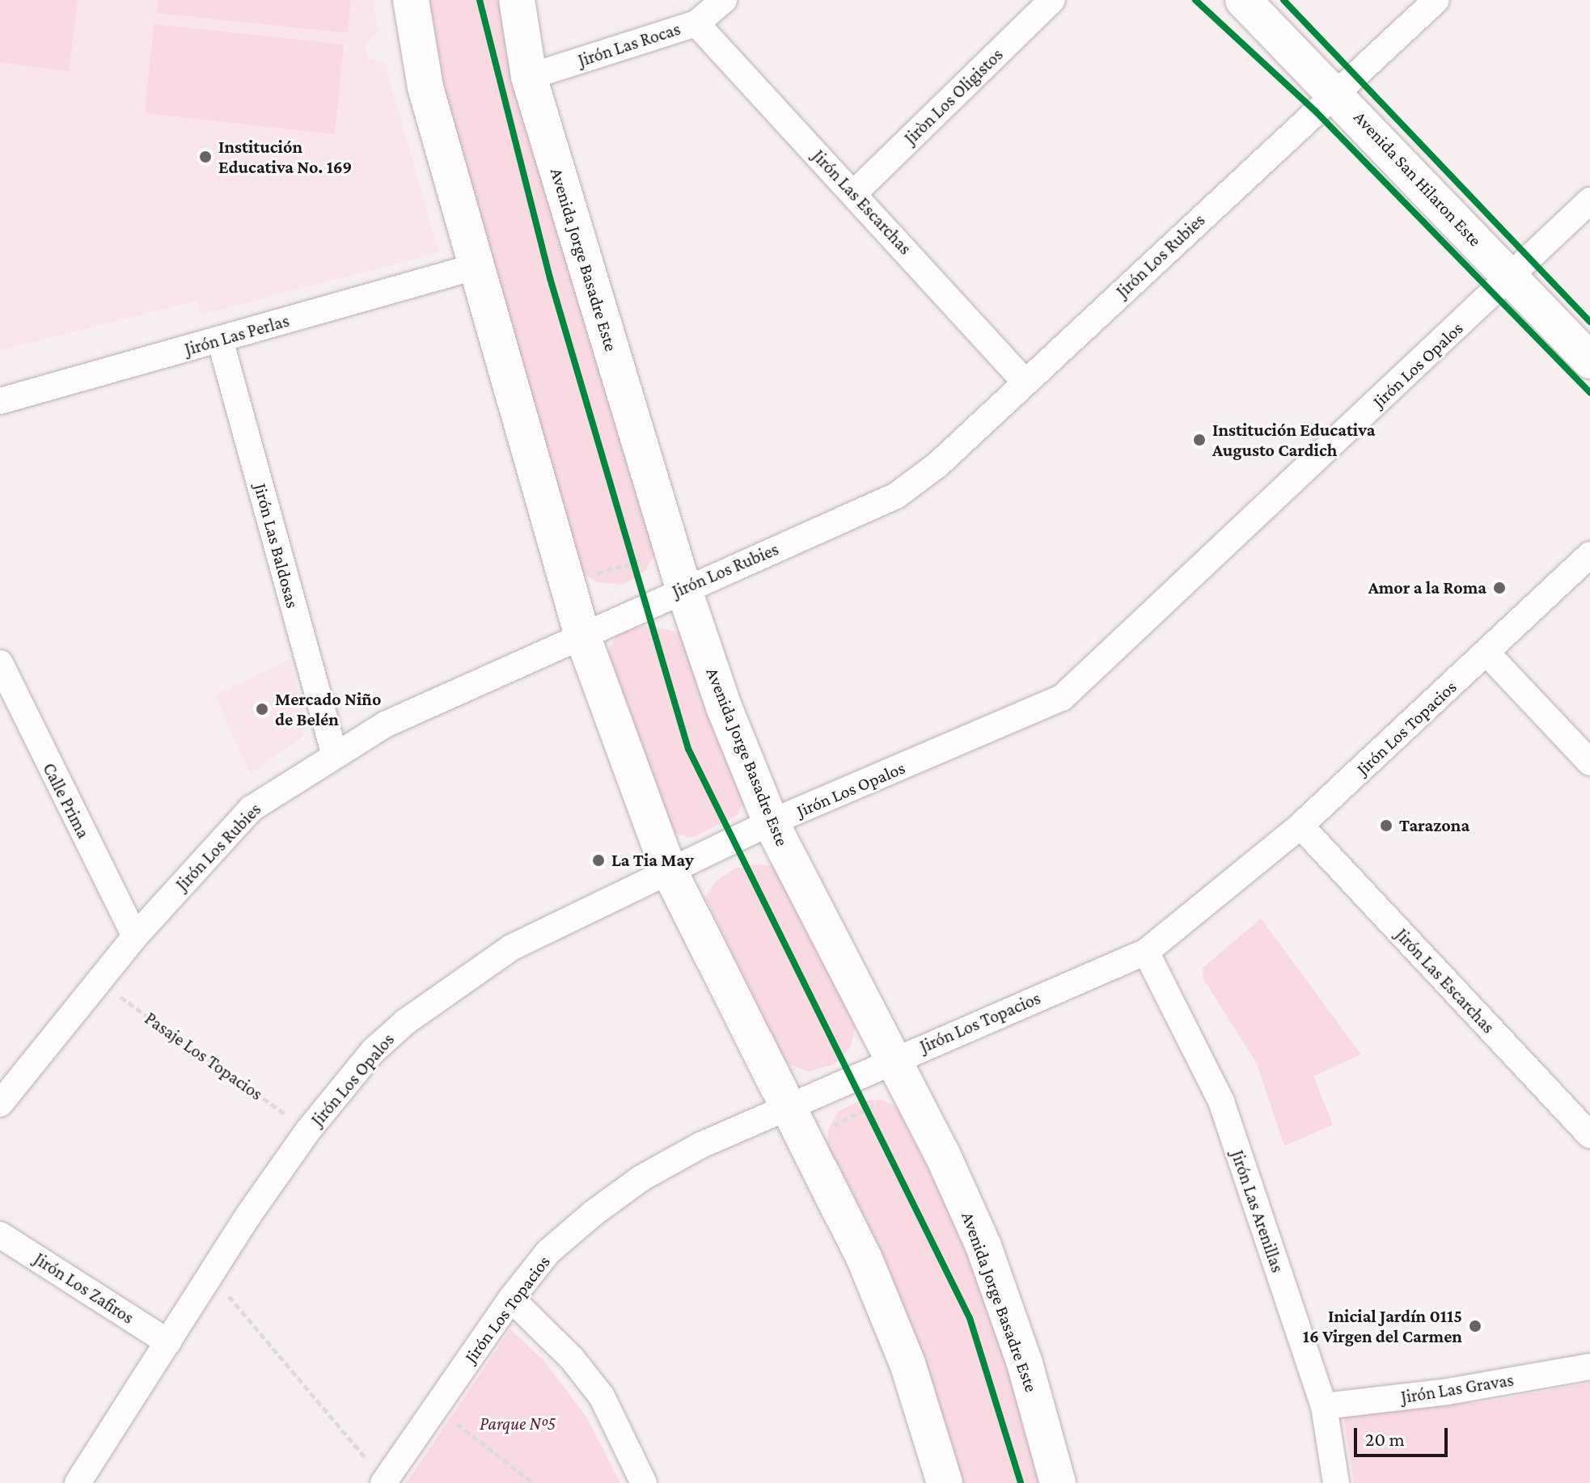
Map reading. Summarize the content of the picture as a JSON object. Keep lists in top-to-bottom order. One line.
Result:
{"streets":{"main road":["Avenida San Hilaron Este","Avenida Jorge Basadre Este"],"street":["Jirón Las Rocas","Jiròn Los Oligistos","Jirón Las Escarchas","Jirón Los Rubies","Jirón Las Perlas","Jirón Los Opalos","Jirón Las Baldosas","Jirón Los Topacios","Calle Prima","Jirón Las Arenillas","Jirón Los Zafiros","Jirón Las Gravas"],"path":["Pasaje Los Topacios"]},"crossings":[["Jirón Las Rocas","Jirón Las Escarchas"],["Jirón Las Rocas","Avenida Jorge Basadre Este"],["Jiròn Los Oligistos","Jirón Las Escarchas"],["Avenida San Hilaron Este","Jirón Los Rubies"],["Avenida San Hilaron Este","Jirón Los Opalos"],["Jirón Las Escarchas","Jirón Los Rubies"],["Jirón Las Escarchas","Jirón Los Topacios"],["Jirón Los Rubies","Avenida Jorge Basadre Este"],["Jirón Los Rubies","Jirón Las Baldosas"],["Jirón Los Rubies","Calle Prima"],["Jirón Los Rubies","Pasaje Los Topacios"],["Avenida Jorge Basadre Este","Jirón Los Opalos"],["Avenida Jorge Basadre Este","Jirón Los Topacios"],["Jirón Las Perlas","Jirón Las Baldosas"],["Jirón Los Opalos","Pasaje Los Topacios"],["Jirón Los Opalos","Jirón Los Zafiros"],["Jirón Los Topacios","Jirón Las Arenillas"],["Jirón Las Arenillas","Jirón Las Gravas"]],"parks":["Parque Nº5"],"places":["Institución Educativa No. 169","Institución Educativa Augusto Cardich","Amor a la Roma","Mercado Niño de Belén","Tarazona","La Tia May","Inicial Jardín 0115 16 Virgen del Carmen"],"scale_bar":"20 m"}
